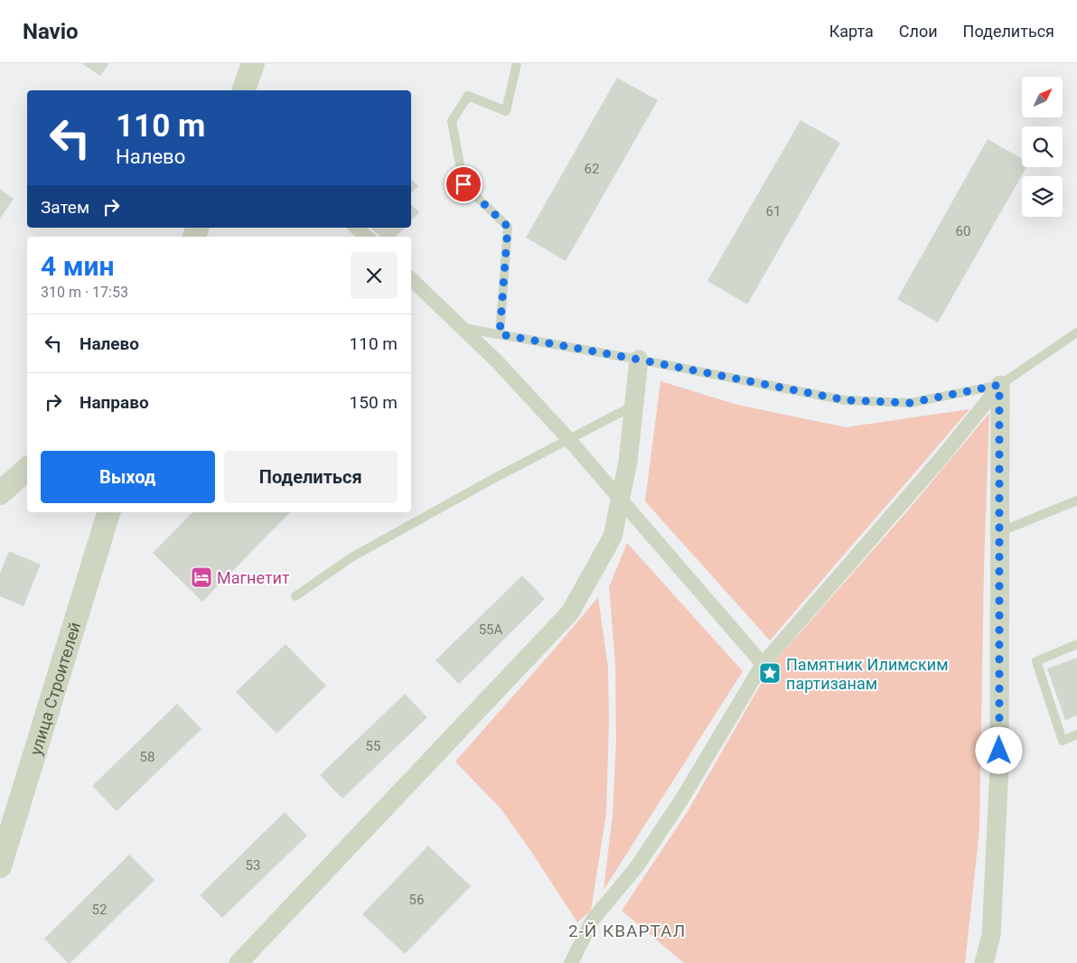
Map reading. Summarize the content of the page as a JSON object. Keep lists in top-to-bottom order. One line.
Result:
{"streets":{"street":["улица Строителей"]},"districts":["2-Й КВАРТАЛ"],"places":{"hotel":["Магнетит"],"place":["Памятник Илимским партизанам"]},"house_numbers":["62","61","60","55А","55","58","53","56","52"],"north":"top right","page":{"header":"Navio","nav":["Карта","Слои","Поделиться"],"turn":["110 m","Налево"],"then":"Затем","heading":["4 мин","310 m · 17:53"],"list":[{"name":"Налево","value":"110 m"},{"name":"Направо","value":"150 m"}],"buttons":["Выход","Поделиться"]}}
